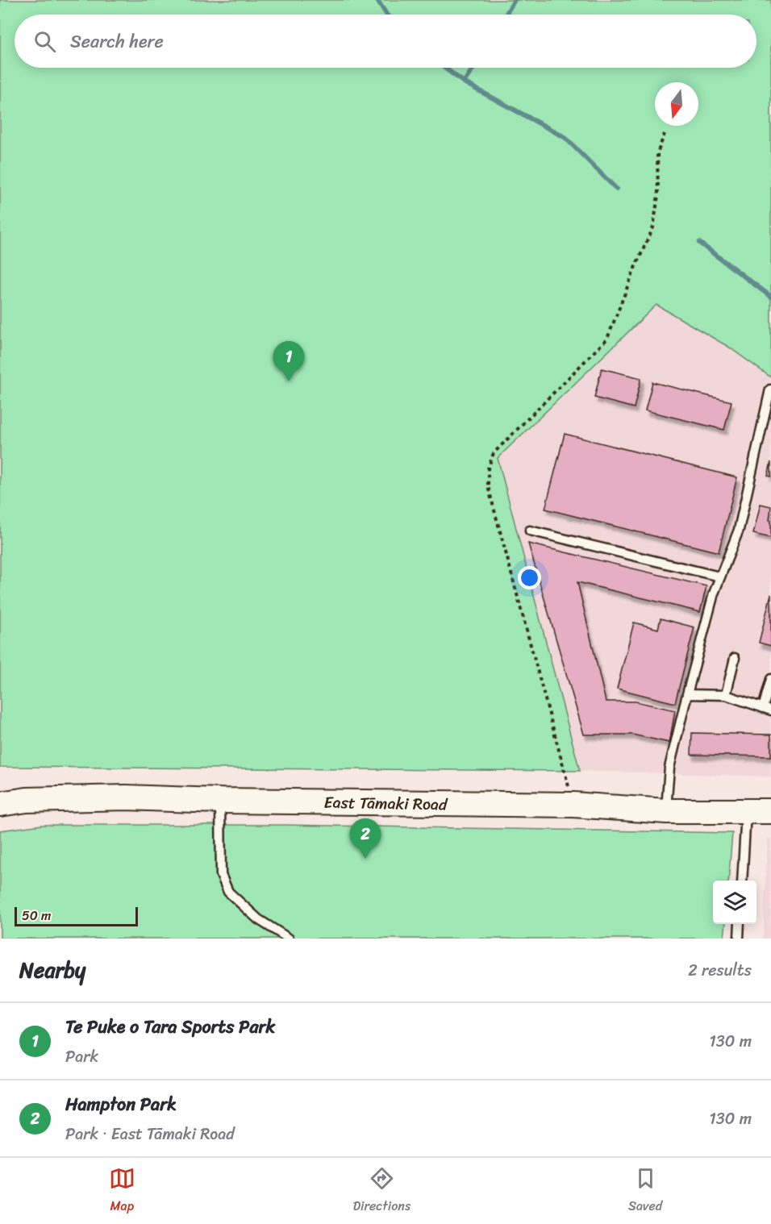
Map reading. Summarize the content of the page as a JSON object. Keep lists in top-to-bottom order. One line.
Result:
{"streets":{"main road":["East Tāmaki Road"]},"scale_bar":"50 m","north":"bottom","page":{"search":"Search here","pins":["1","2"],"scale":"50 m","heading":["Nearby","2 results"],"list":[{"mark":"1","name":"Te Puke o Tara Sports Park","note":"Park","value":"130 m"},{"mark":"2","name":"Hampton Park","note":"Park · East Tāmaki Road","value":"130 m"}],"nav":["Map","Directions","Saved"]}}
